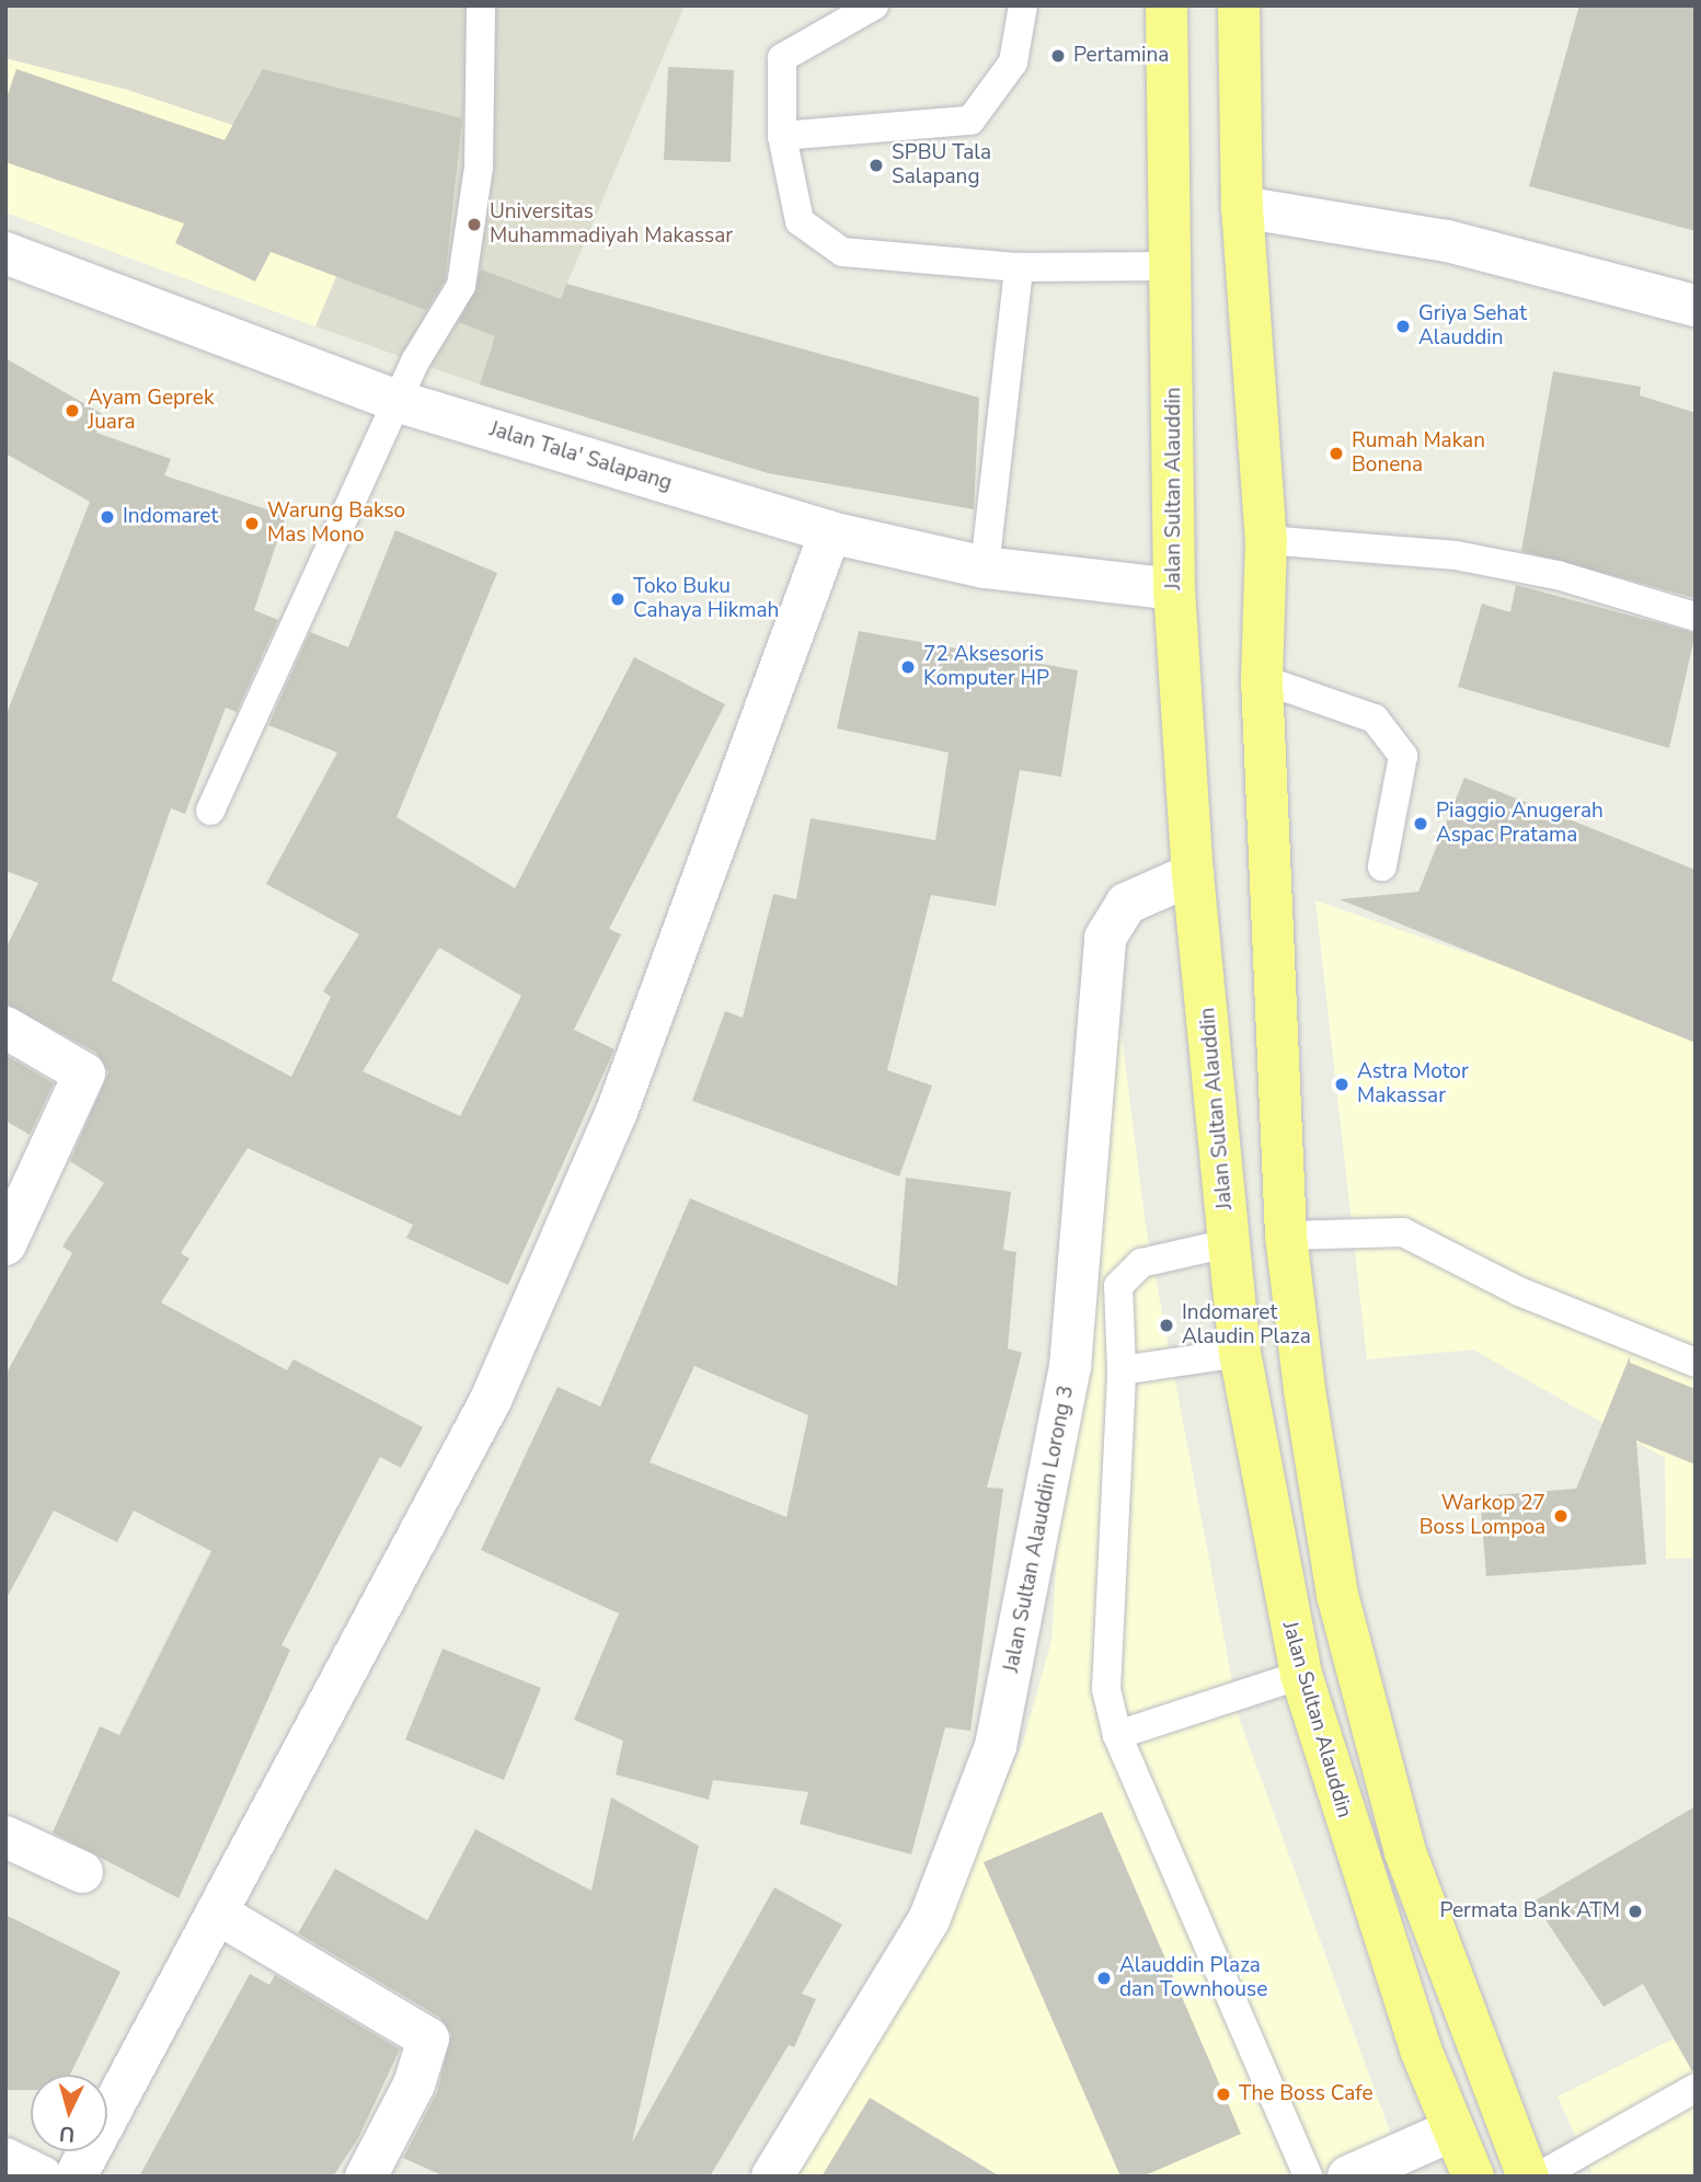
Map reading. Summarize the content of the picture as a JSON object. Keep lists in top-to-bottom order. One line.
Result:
{"streets":{"highway":["Jalan Sultan Alauddin"],"street":["Jalan Tala' Salapang","Jalan Sultan Alauddin Lorong 3"]},"crossings":[["Jalan Tala' Salapang","Jalan Sultan Alauddin"],["Jalan Sultan Alauddin","Jalan Sultan Alauddin Lorong 3"]],"places":["Pertamina","SPBU Tala Salapang","Universitas Muhammadiyah Makassar","Griya Sehat Alauddin","Ayam Geprek Juara","Rumah Makan Bonena","Indomaret","Warung Bakso Mas Mono","Toko Buku Cahaya Hikmah","72 Aksesoris Komputer HP","Piaggio Anugerah Aspac Pratama","Astra Motor Makassar","Indomaret Alaudin Plaza","Warkop 27 Boss Lompoa","Permata Bank ATM","Alauddin Plaza dan Townhouse","The Boss Cafe"],"north":"bottom"}
